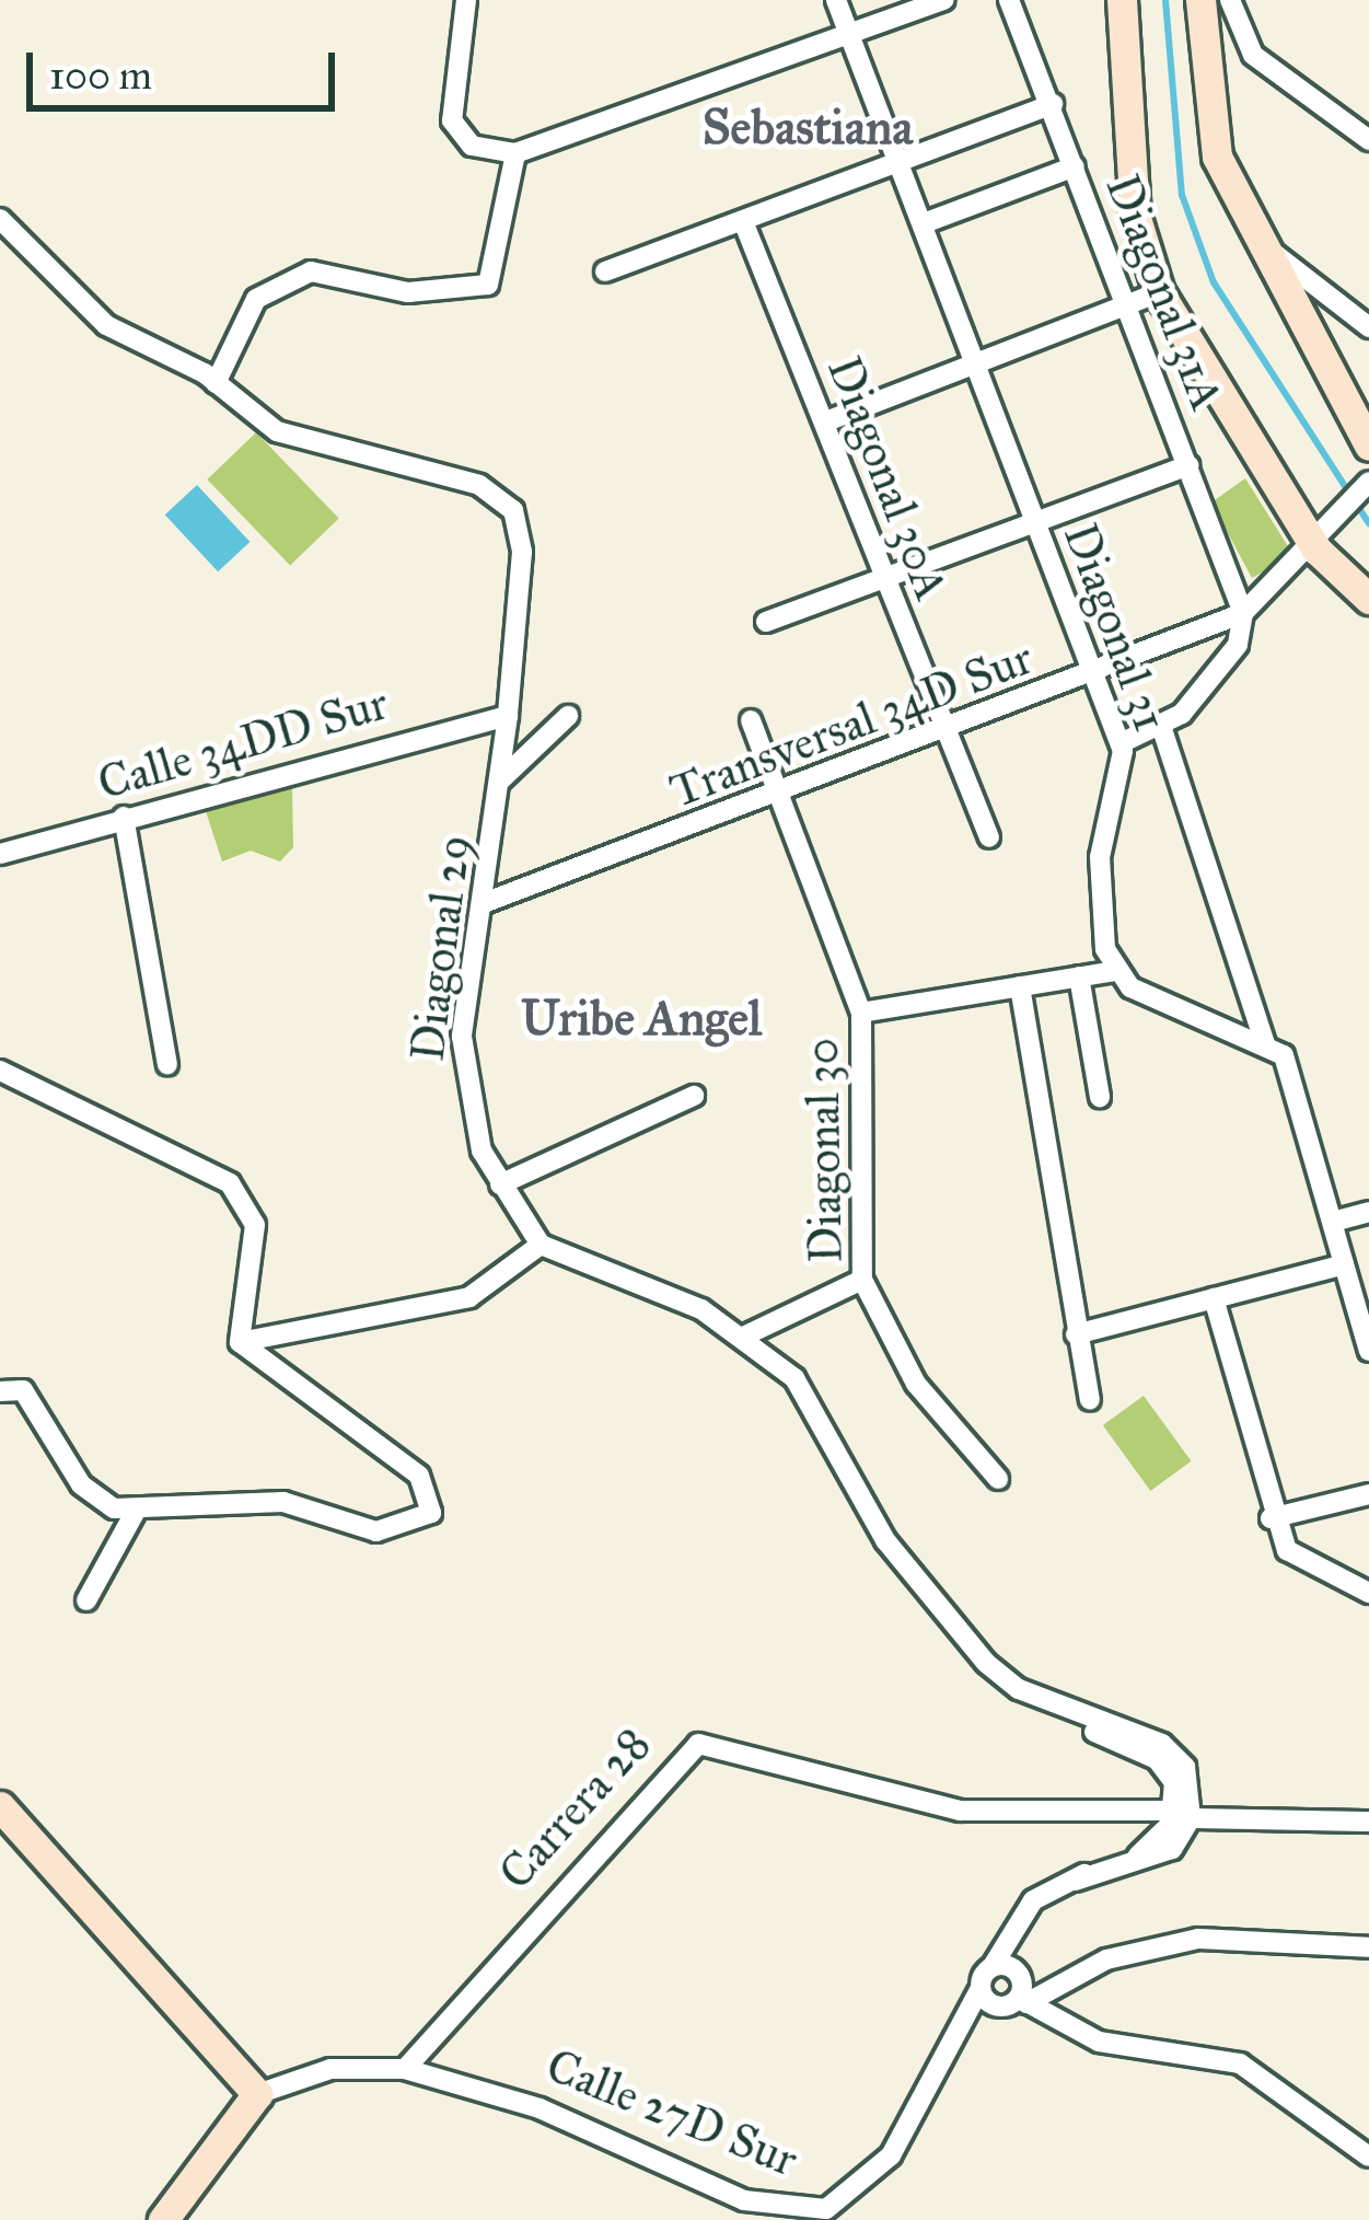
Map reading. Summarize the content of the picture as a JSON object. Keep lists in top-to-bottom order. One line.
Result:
{"streets":{"street":["Diagonal 31A","Diagonal 30A","Diagonal 31","Transversal 34D Sur","Calle 34DD Sur","Diagonal 29","Diagonal 30","Carrera 28","Calle 27D Sur"]},"crossings":[["Diagonal 31A","Transversal 34D Sur"],["Diagonal 30A","Transversal 34D Sur"],["Diagonal 31","Transversal 34D Sur"],["Transversal 34D Sur","Diagonal 29"],["Transversal 34D Sur","Diagonal 30"],["Calle 34DD Sur","Diagonal 29"],["Carrera 28","Calle 27D Sur"]],"districts":["Sebastiana","Uribe Angel"],"scale_bar":"100 m"}
